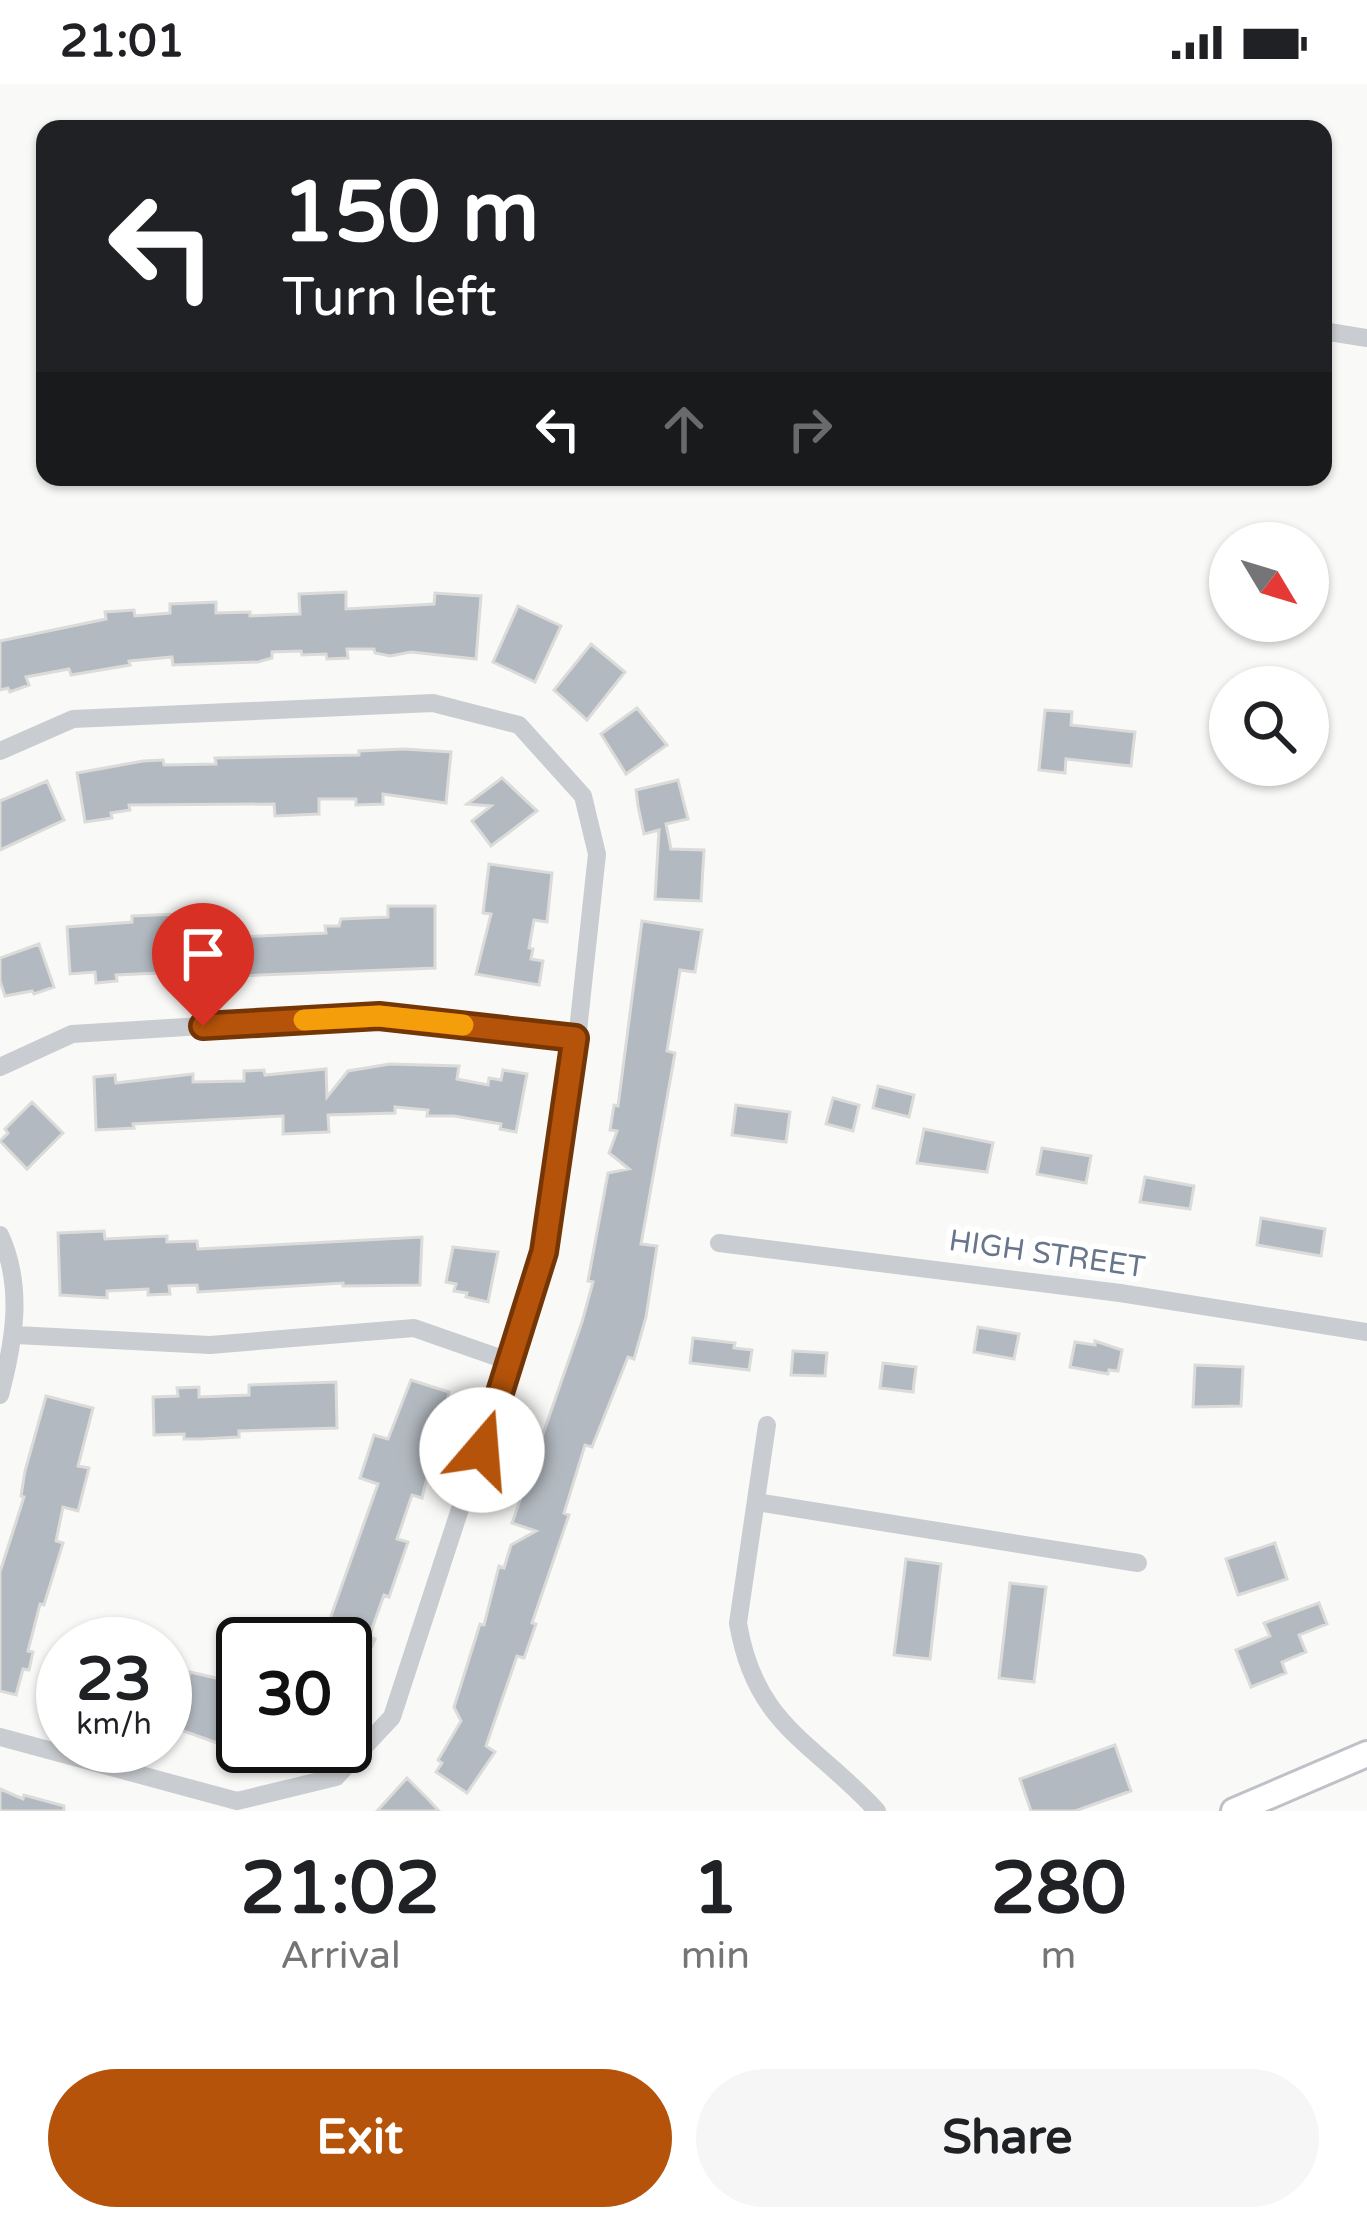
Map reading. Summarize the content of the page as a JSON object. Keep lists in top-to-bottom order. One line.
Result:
{"streets":{"street":["HIGH STREET"]},"north":"bottom right","page":{"status":"21:01","turn":["150 m","Turn left"],"speed":"23 km/h","limit":"30","eta":["21:02","Arrival","1","min","280","m"],"buttons":["Exit","Share"]}}
